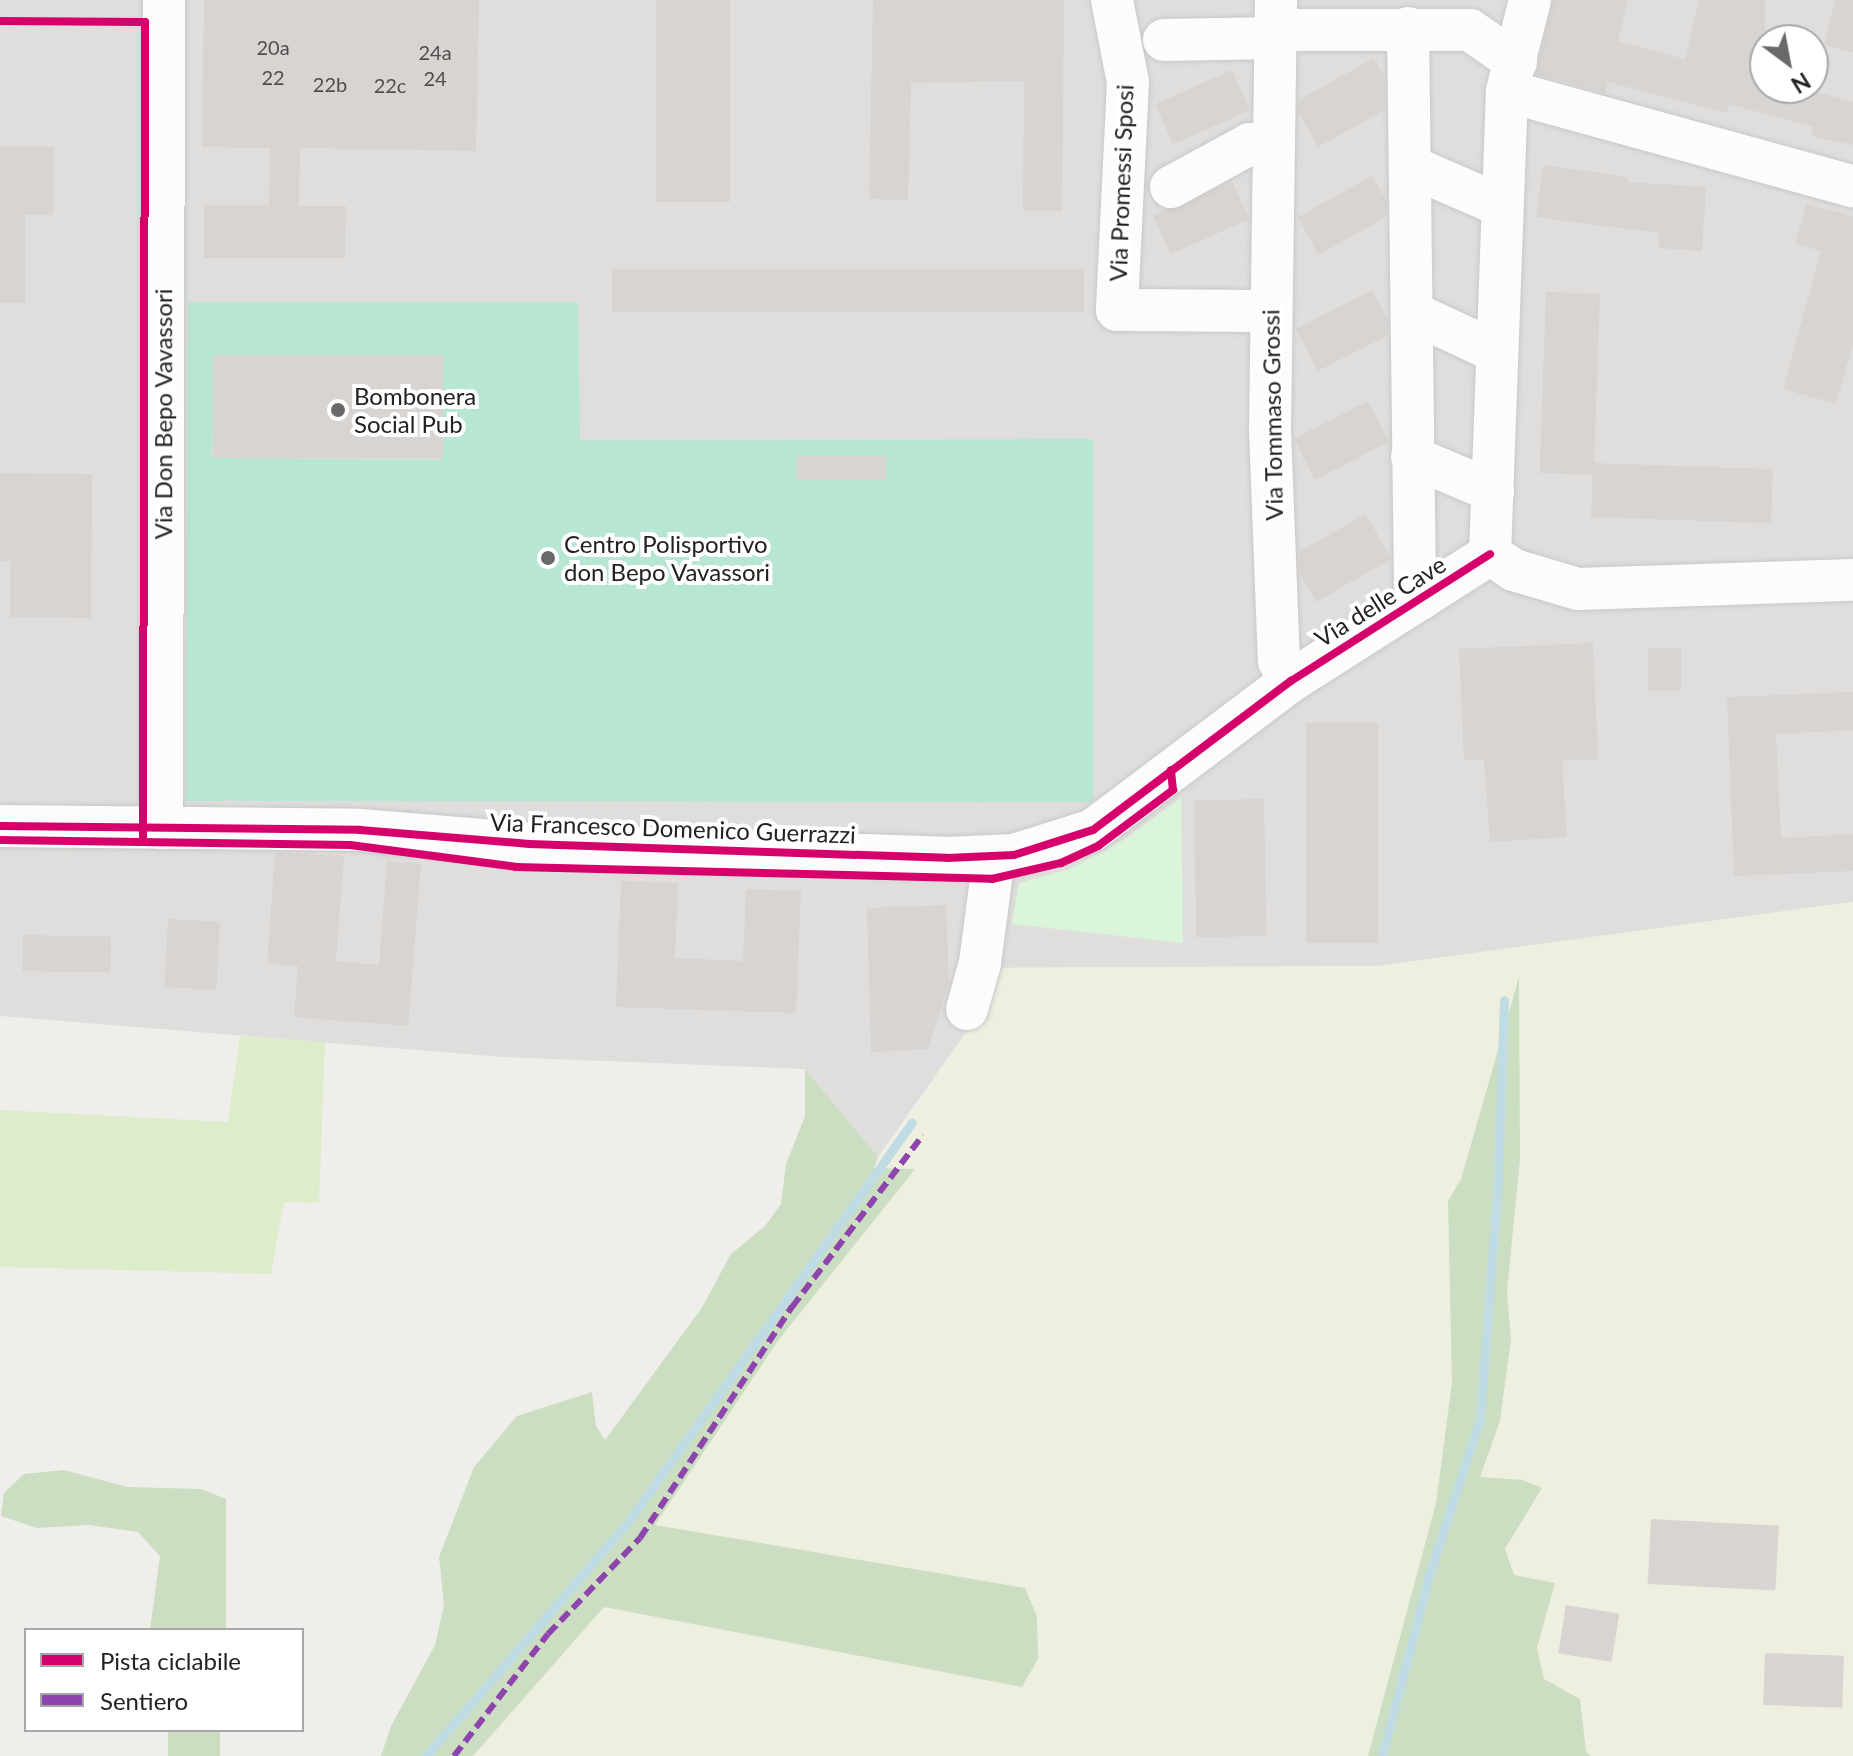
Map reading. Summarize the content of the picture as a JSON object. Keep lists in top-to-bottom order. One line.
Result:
{"streets":{"street":["Via Promessi Sposi","Via Don Bepo Vavassori","Via Tommaso Grossi","Via delle Cave","Via Francesco Domenico Guerrazzi"]},"crossings":[["Via Promessi Sposi","Via Tommaso Grossi"],["Via Don Bepo Vavassori","Via Francesco Domenico Guerrazzi"],["Via Tommaso Grossi","Via delle Cave"],["Via Tommaso Grossi","Via Francesco Domenico Guerrazzi"],["Via delle Cave","Via Francesco Domenico Guerrazzi"]],"places":["Bombonera Social Pub","Centro Polisportivo don Bepo Vavassori"],"house_numbers":["20a","24a","22","24","22b","22c"],"legend":["Pista ciclabile","Sentiero"],"north":"bottom right"}
